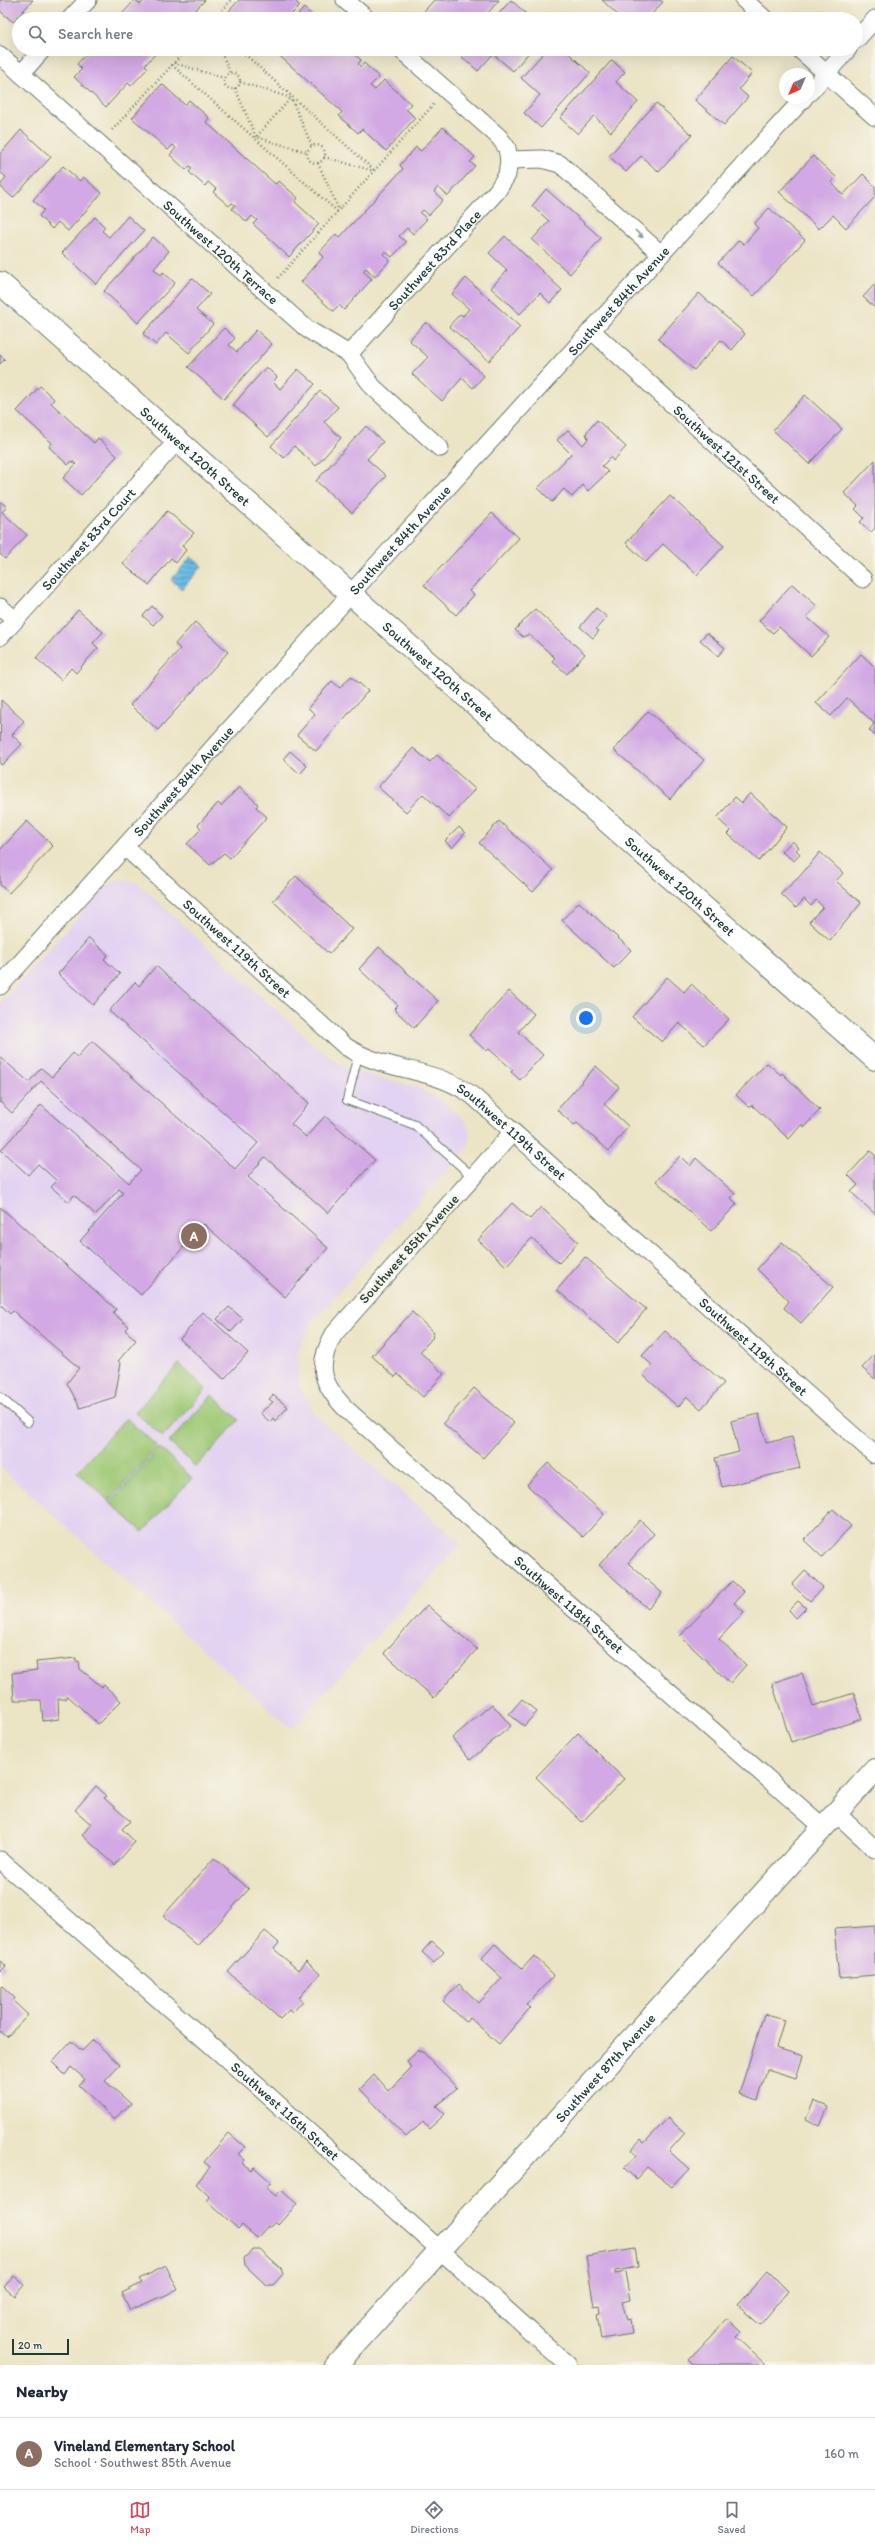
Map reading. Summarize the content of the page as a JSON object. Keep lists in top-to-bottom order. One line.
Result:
{"streets":{"street":["Southwest 120th Terrace","Southwest 83rd Place","Southwest 84th Avenue","Southwest 121st Street","Southwest 120th Street","Southwest 83rd Court","Southwest 119th Street","Southwest 85th Avenue","Southwest 118th Street","Southwest 87th Avenue","Southwest 116th Street"]},"crossings":[["Southwest 120th Terrace","Southwest 83rd Place"],["Southwest 84th Avenue","Southwest 121st Street"],["Southwest 84th Avenue","Southwest 120th Street"],["Southwest 84th Avenue","Southwest 119th Street"],["Southwest 120th Street","Southwest 83rd Court"],["Southwest 119th Street","Southwest 85th Avenue"],["Southwest 85th Avenue","Southwest 118th Street"],["Southwest 118th Street","Southwest 87th Avenue"],["Southwest 87th Avenue","Southwest 116th Street"]],"scale_bar":"20 m","north":"bottom left","page":{"search":"Search here","pins":"A","scale":"20 m","heading":"Nearby","list":[{"mark":"A","name":"Vineland Elementary School","note":"School · Southwest 85th Avenue","value":"160 m"}],"nav":["Map","Directions","Saved"]}}
